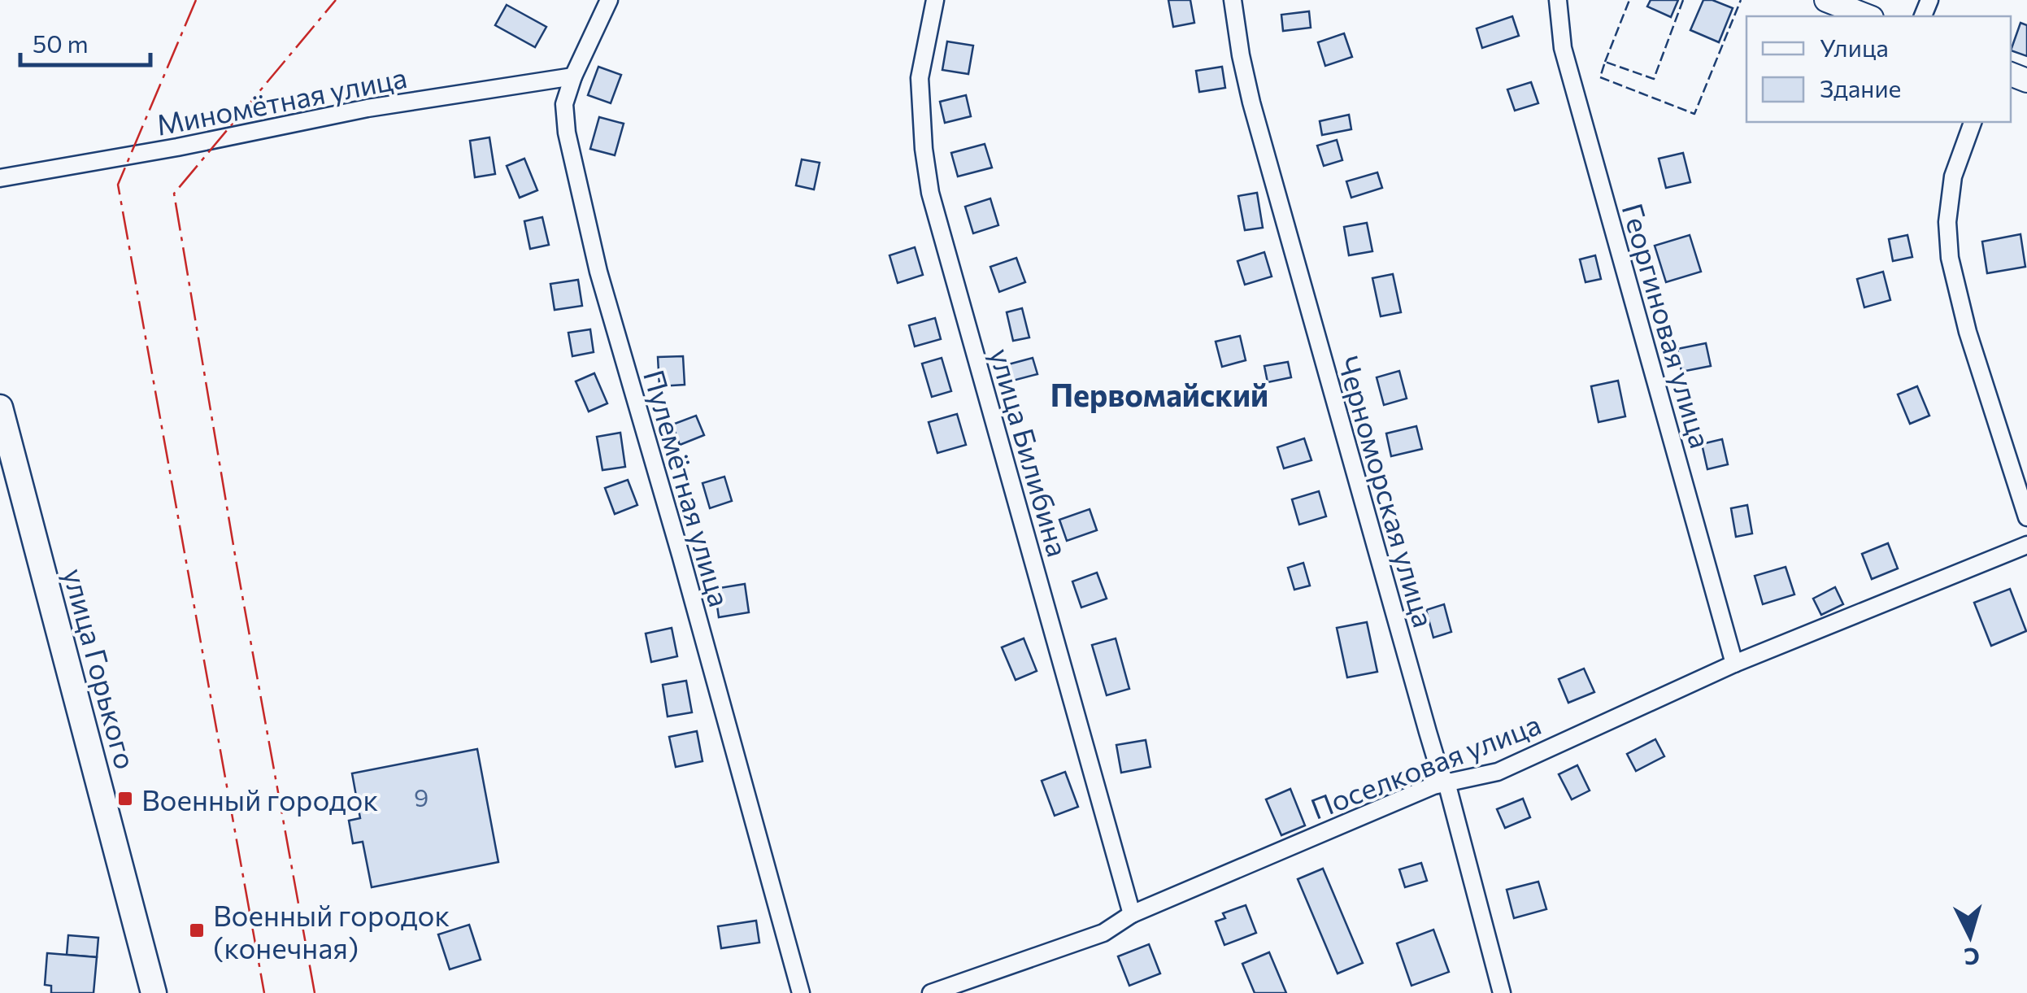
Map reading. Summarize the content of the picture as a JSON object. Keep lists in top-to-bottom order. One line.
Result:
{"streets":{"main road":["улица Горького"],"street":["Миномётная улица","Георгиновая улица","улица Билибина","Пулемётная улица","Черноморская улица","Поселковая улица"]},"crossings":[["Миномётная улица","Пулемётная улица"],["Георгиновая улица","Поселковая улица"],["улица Билибина","Поселковая улица"],["Черноморская улица","Поселковая улица"]],"districts":["Первомайский"],"places":{"transit":["Военный городок","Военный городок (конечная)"]},"house_numbers":["9"],"legend":["Улица","Здание"],"scale_bar":"50 m","north":"bottom"}
